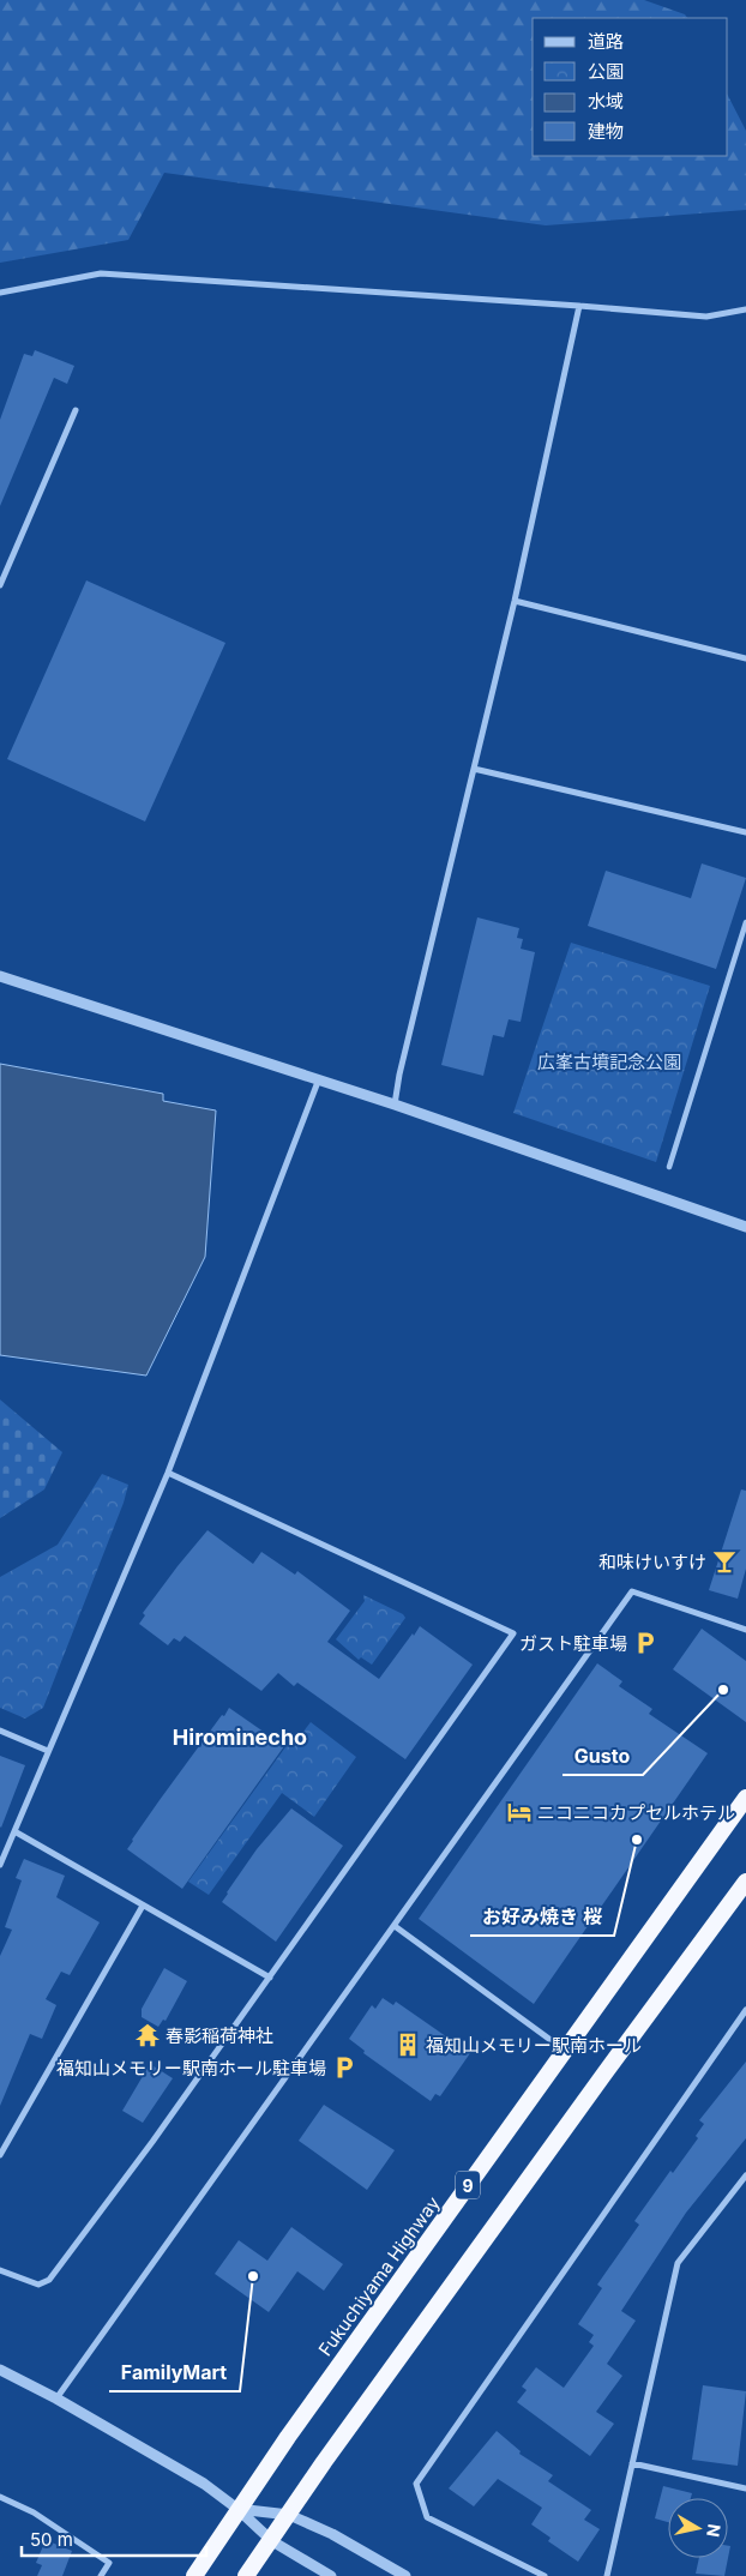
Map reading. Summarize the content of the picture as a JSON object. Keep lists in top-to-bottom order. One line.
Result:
{"streets":{"highway":["9","Fukuchiyama Highway"]},"districts":["Hirominecho"],"parks":["広峯古墳記念公園"],"places":{"bar":["和味けいすけ"],"parking":["ガスト駐車場","福知山メモリー駅南ホール駐車場"],"other":["Gusto","お好み焼き 桜","FamilyMart"],"hotel":["ニコニコカプセルホテル"],"temple":["春影稲荷神社"],"building":["福知山メモリー駅南ホール"]},"legend":["道路","公園","水域","建物"],"scale_bar":"50 m","north":"right"}
